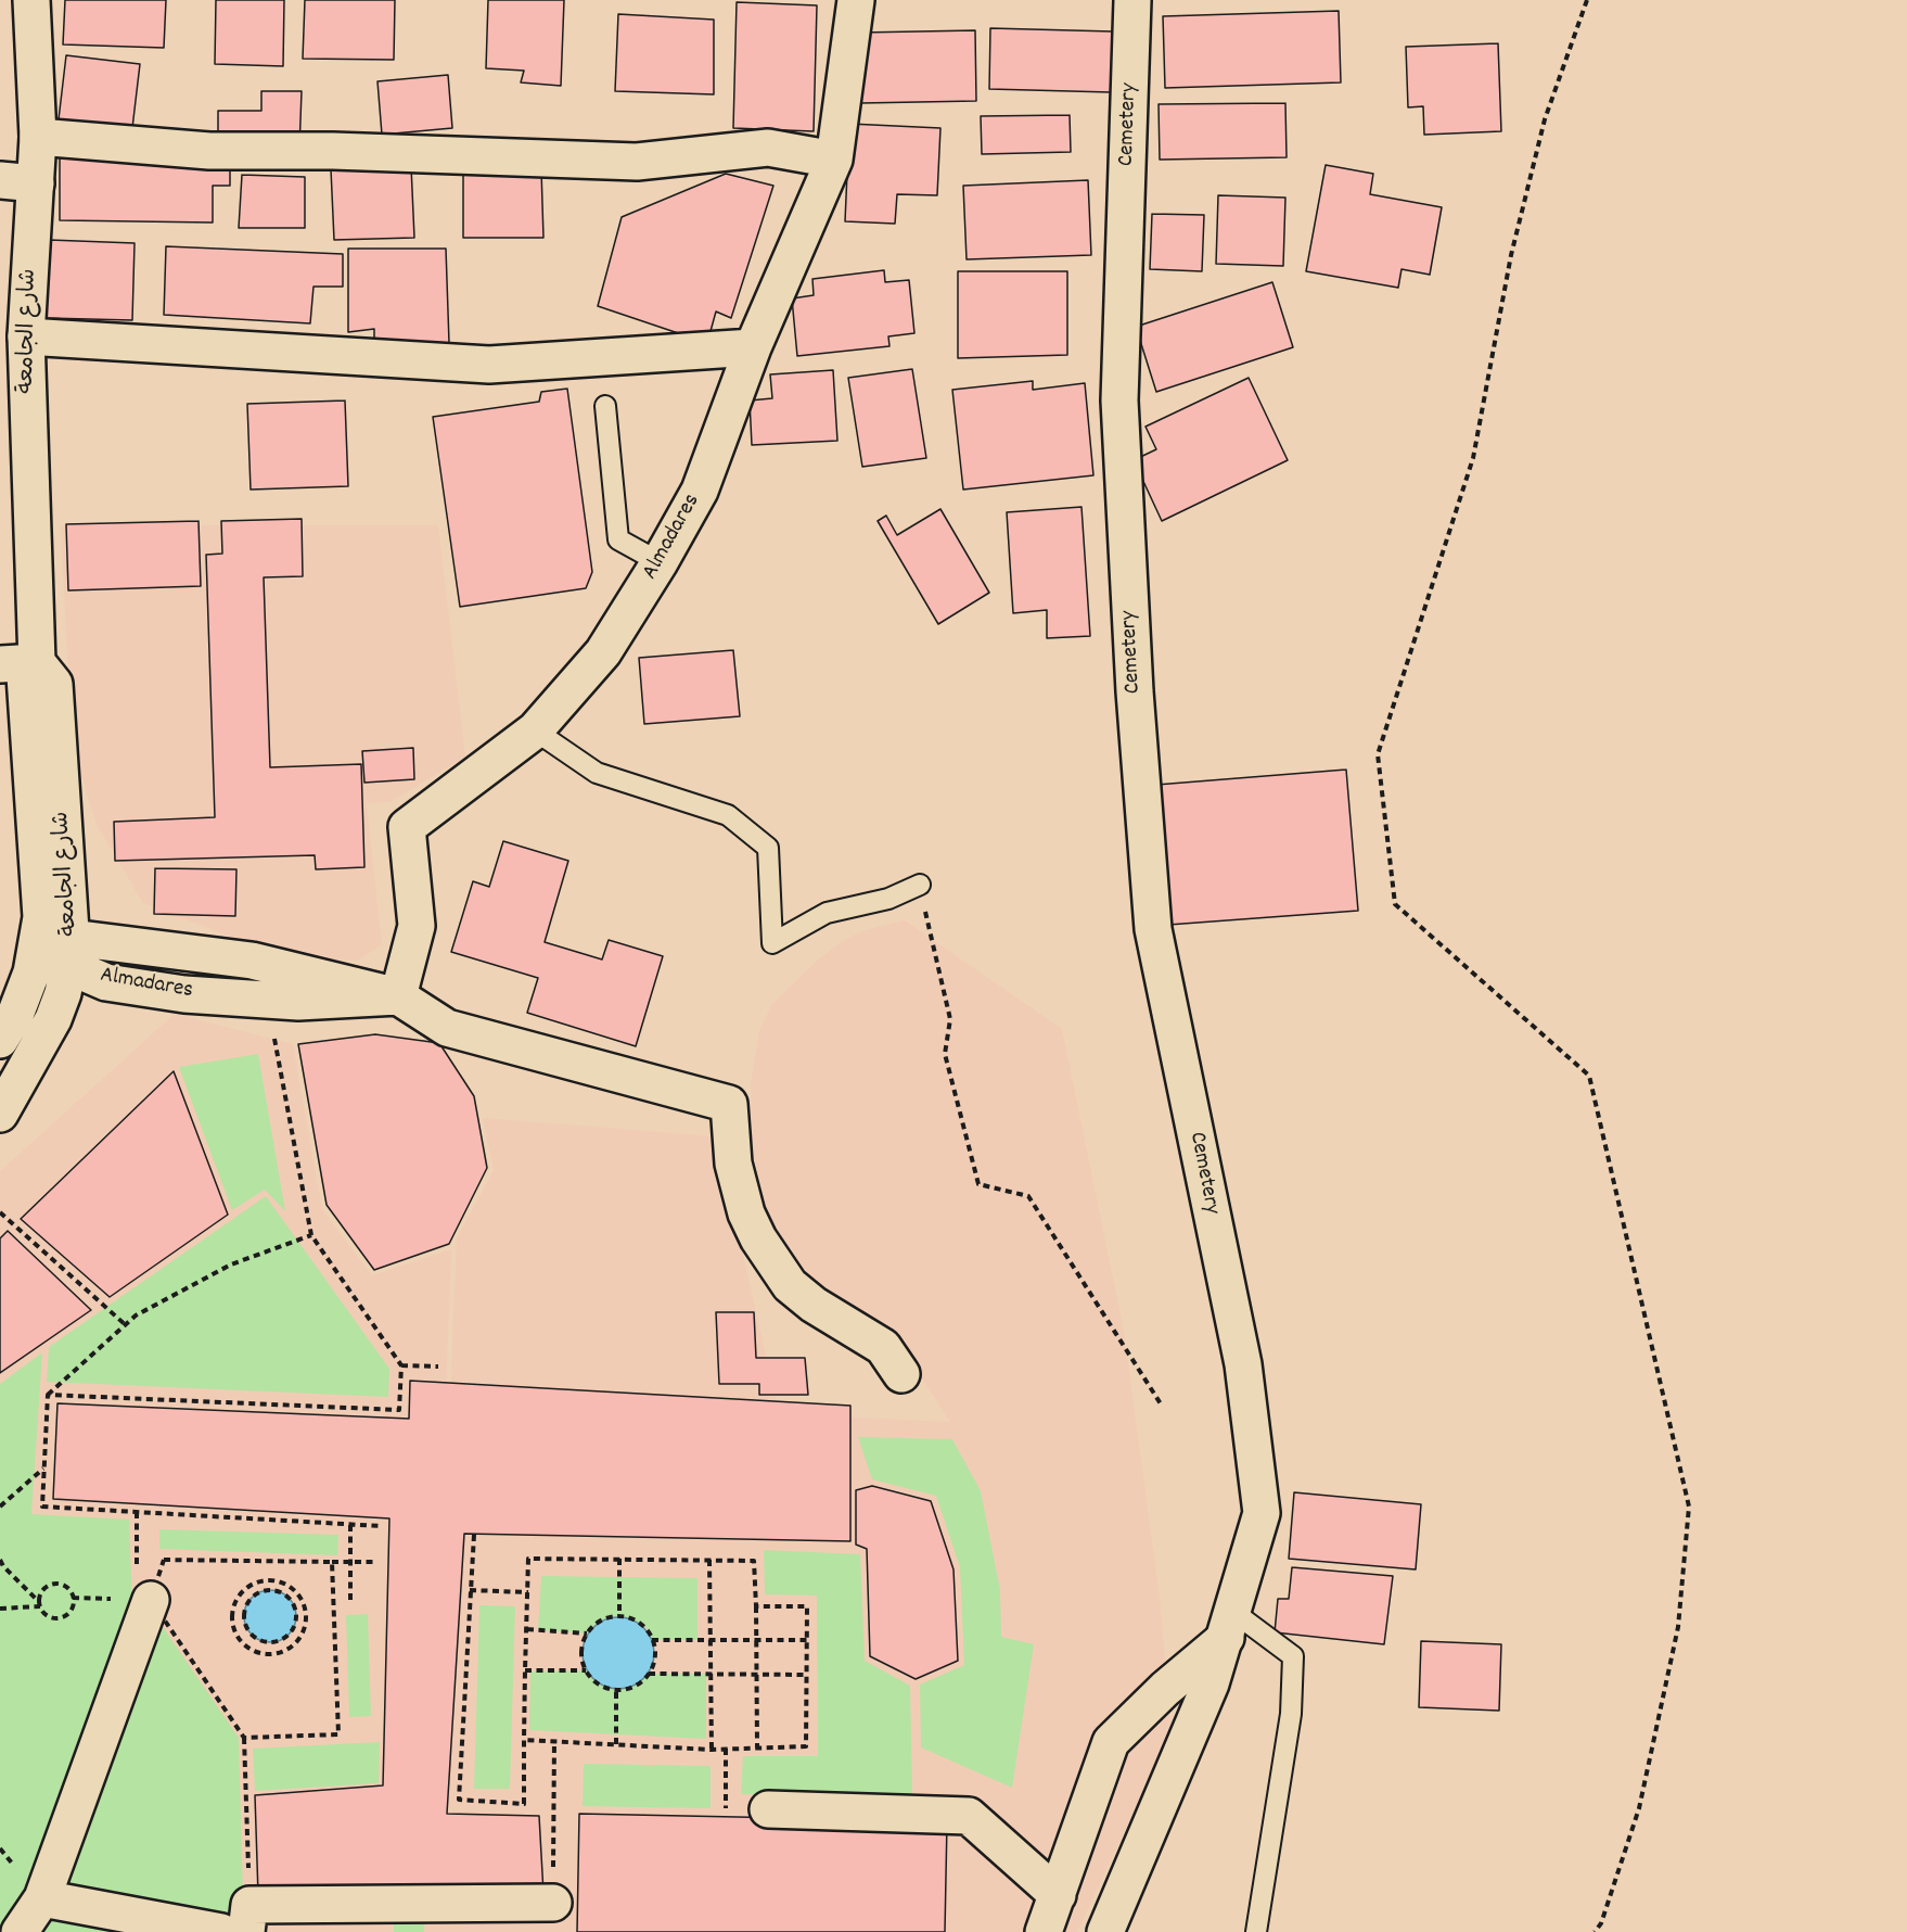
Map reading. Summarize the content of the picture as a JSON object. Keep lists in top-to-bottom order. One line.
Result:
{"streets":{"street":["Cemetery","شارع الجامعة","Almadares"]},"crossings":[["شارع الجامعة","Almadares"]]}
